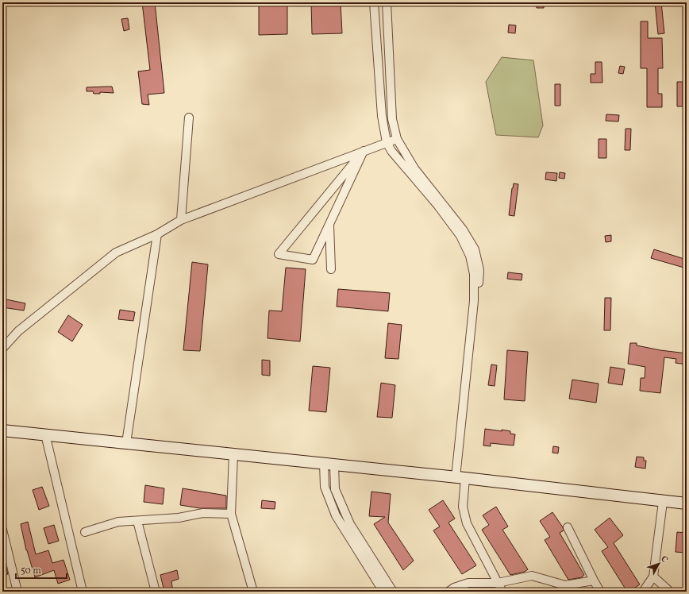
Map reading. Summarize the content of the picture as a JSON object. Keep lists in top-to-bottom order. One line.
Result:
{"scale_bar":"50 m","north":"top right"}
